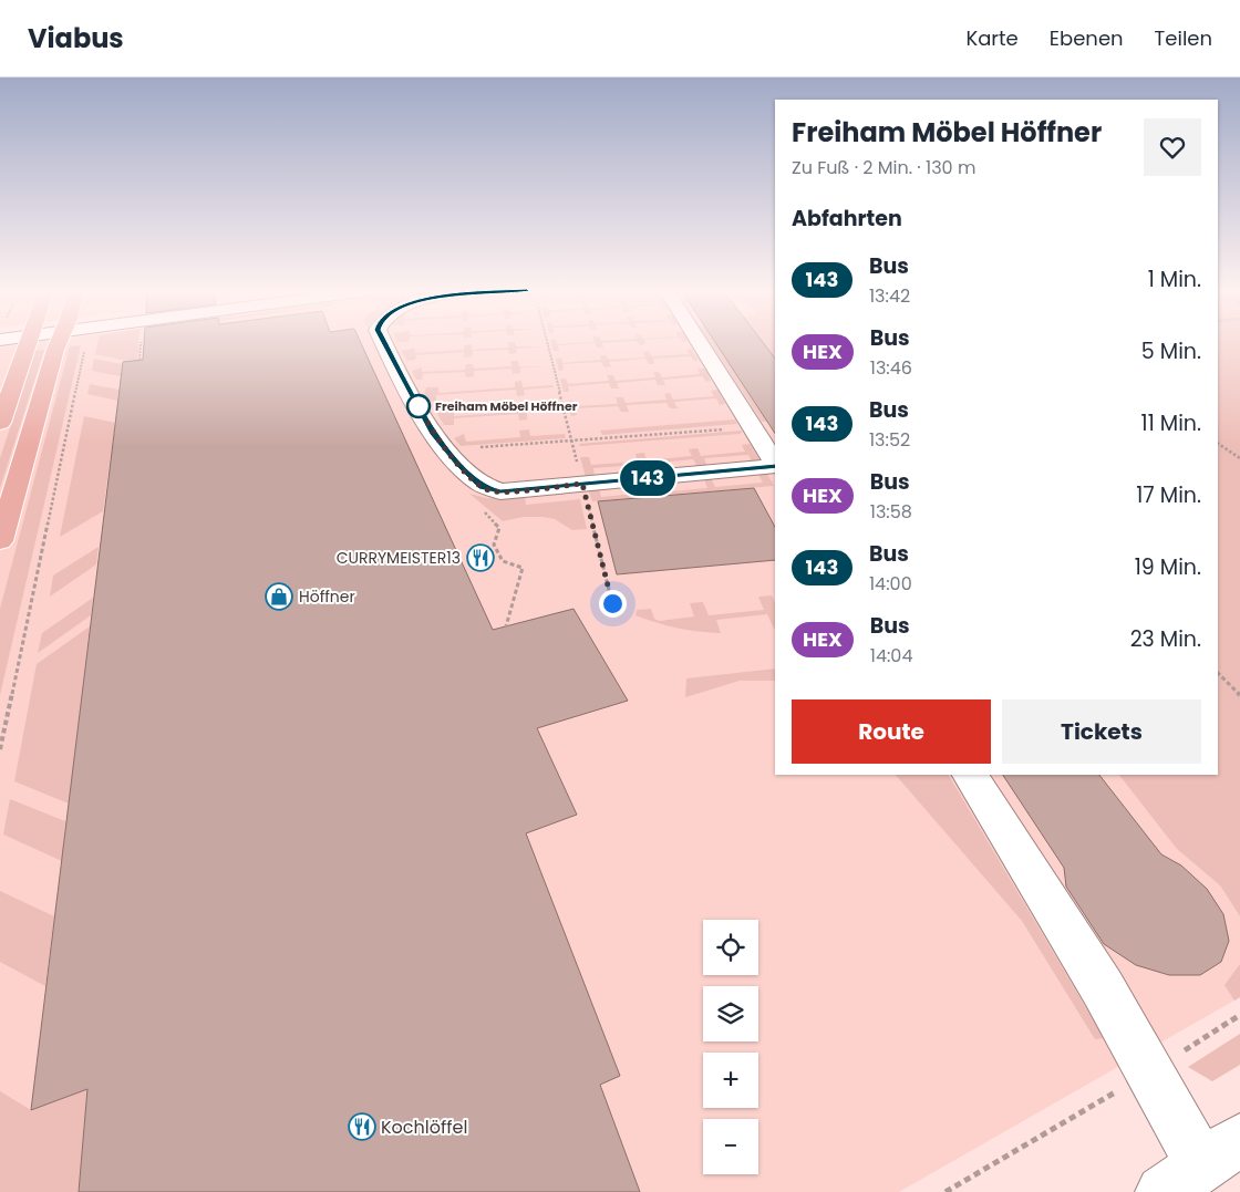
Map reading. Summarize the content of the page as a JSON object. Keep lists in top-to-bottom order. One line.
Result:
{"places":{"other":["Freiham Möbel Höffner"],"restaurant":["CURRYMEISTER13","Kochlöffel"],"shop":["Höffner"]},"lines":["bus line 143"],"page":{"header":"Viabus","nav":["Karte","Ebenen","Teilen"],"on_map":"143","heading":[["Freiham Möbel Höffner","Zu Fuß · 2 Min. · 130 m"],"Abfahrten"],"list":[{"mark":"143","name":"Bus","note":"13:42","value":"1 Min."},{"mark":"HEX","name":"Bus","note":"13:46","value":"5 Min."},{"mark":"143","name":"Bus","note":"13:52","value":"11 Min."},{"mark":"HEX","name":"Bus","note":"13:58","value":"17 Min."},{"mark":"143","name":"Bus","note":"14:00","value":"19 Min."},{"mark":"HEX","name":"Bus","note":"14:04","value":"23 Min."}],"buttons":["Route","Tickets"],"map_buttons":["+","−"]}}
